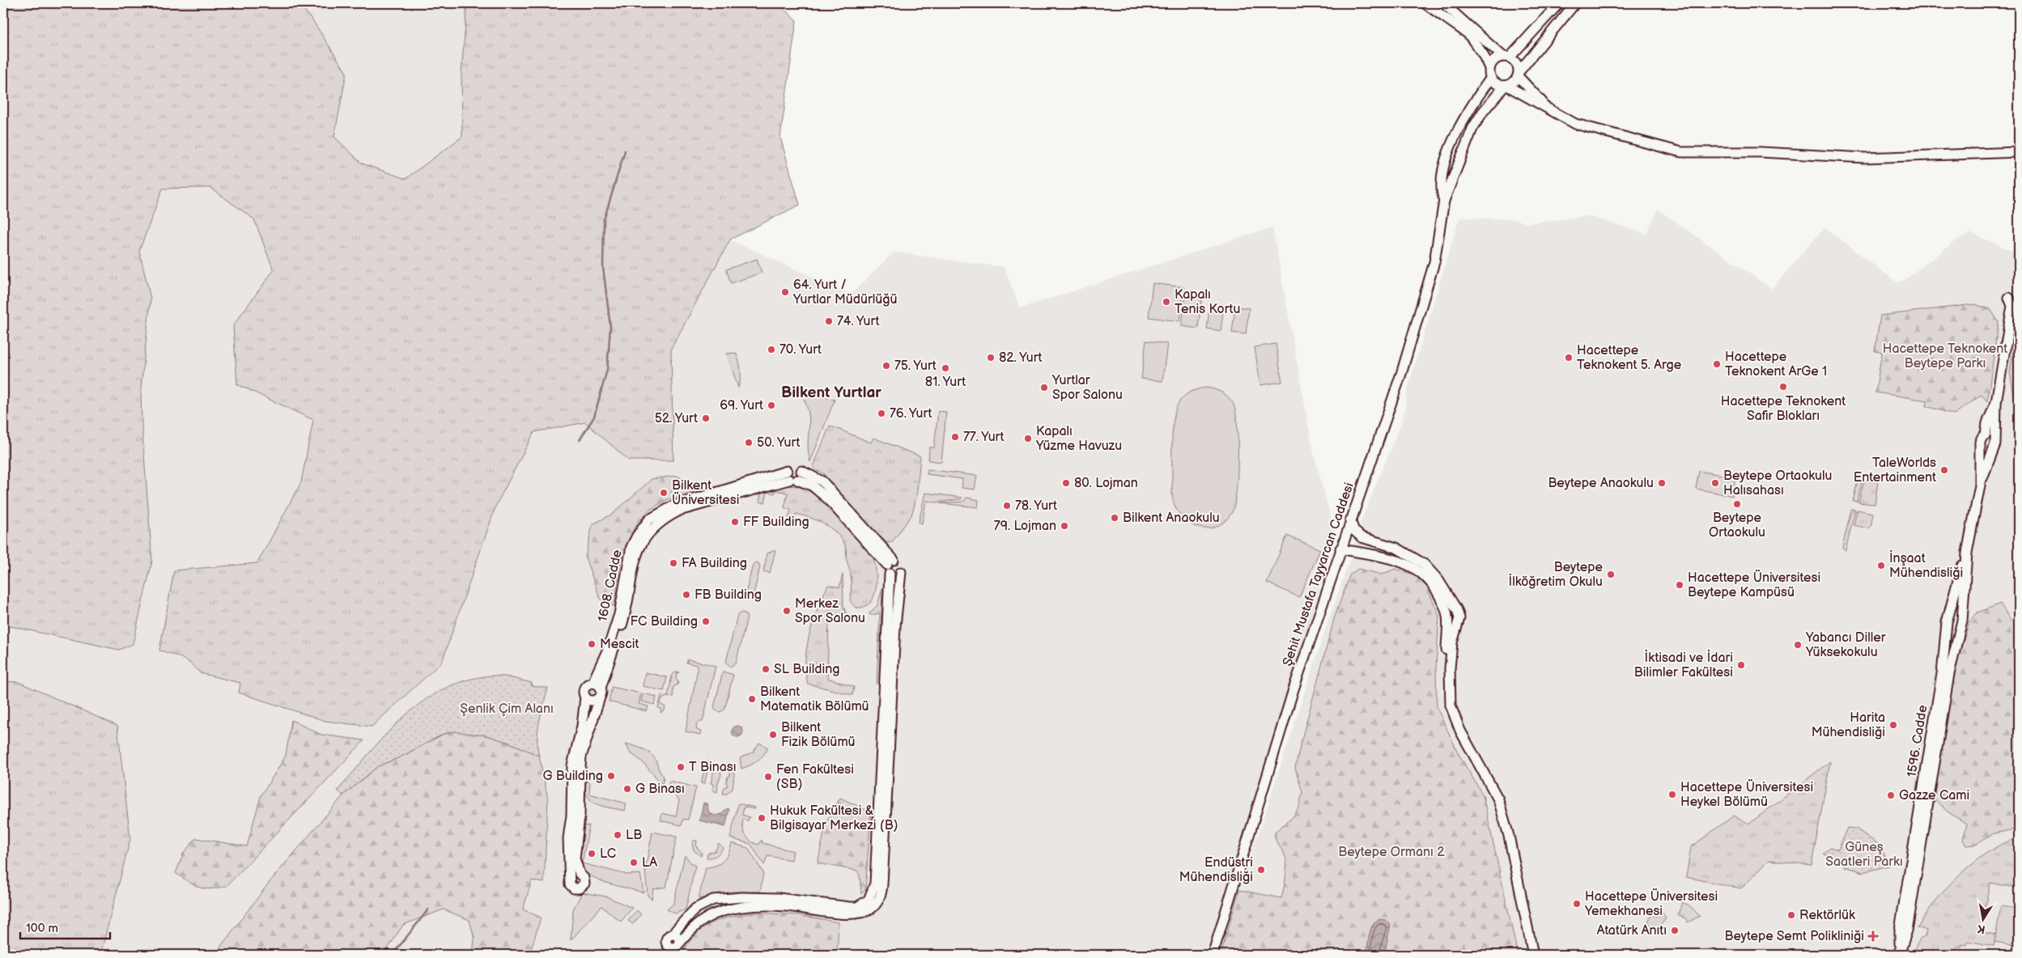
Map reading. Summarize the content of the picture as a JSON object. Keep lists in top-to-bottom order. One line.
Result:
{"streets":{"street":["Şehit Mustafa Tayyarcan Caddesi","1608. Cadde","1596. Cadde"]},"districts":["Bilkent Yurtlar"],"parks":["Hacettepe Teknokent Beytepe Parkı","Şenlik Çim Alanı","Güneş Saatleri Parkı","Beytepe Ormanı 2"],"places":{"other":["64. Yurt / Yurtlar Müdürlüğü","Kapalı Tenis Kortu","74. Yurt","70. Yurt","82. Yurt","Hacettepe Teknokent 5. Arge","Hacettepe Teknokent ArGe 1","75. Yurt","81. Yurt","Hacettepe Teknokent Safir Blokları","Yurtlar Spor Salonu","69. Yurt","76. Yurt","52. Yurt","77. Yurt","Kapalı Yüzme Havuzu","50. Yurt","TaleWorlds Entertainment","80. Lojman","Beytepe Anaokulu","Beytepe Ortaokulu Halısahası","Bilkent Üniversitesi","Beytepe Ortaokulu","78. Yurt","Bilkent Anaokulu","FF Building","79. Lojman","FA Building","İnşaat Mühendisliği","Beytepe İlköğretim Okulu","Hacettepe Üniversitesi Beytepe Kampüsü","FB Building","Merkez Spor Salonu","FC Building","Mescit","Yabancı Diller Yüksekokulu","İktisadi ve İdari Bilimler Fakültesi","SL Building","Bilkent Matematik Bölümü","Harita Mühendisliği","Bilkent Fizik Bölümü","T Binası","G Building","Fen Fakültesi (SB)","G Binası","Hacettepe Üniversitesi Heykel Bölümü","Gazze Cami","Hukuk Fakültesi & Bilgisayar Merkezi (B)","LB","LC","LA","Endüstri Mühendisliği","Hacettepe Üniversitesi Yemekhanesi","Rektörlük","Atatürk Anıtı"],"health":["Beytepe Semt Polikliniği"]},"scale_bar":"100 m","north":"bottom"}
